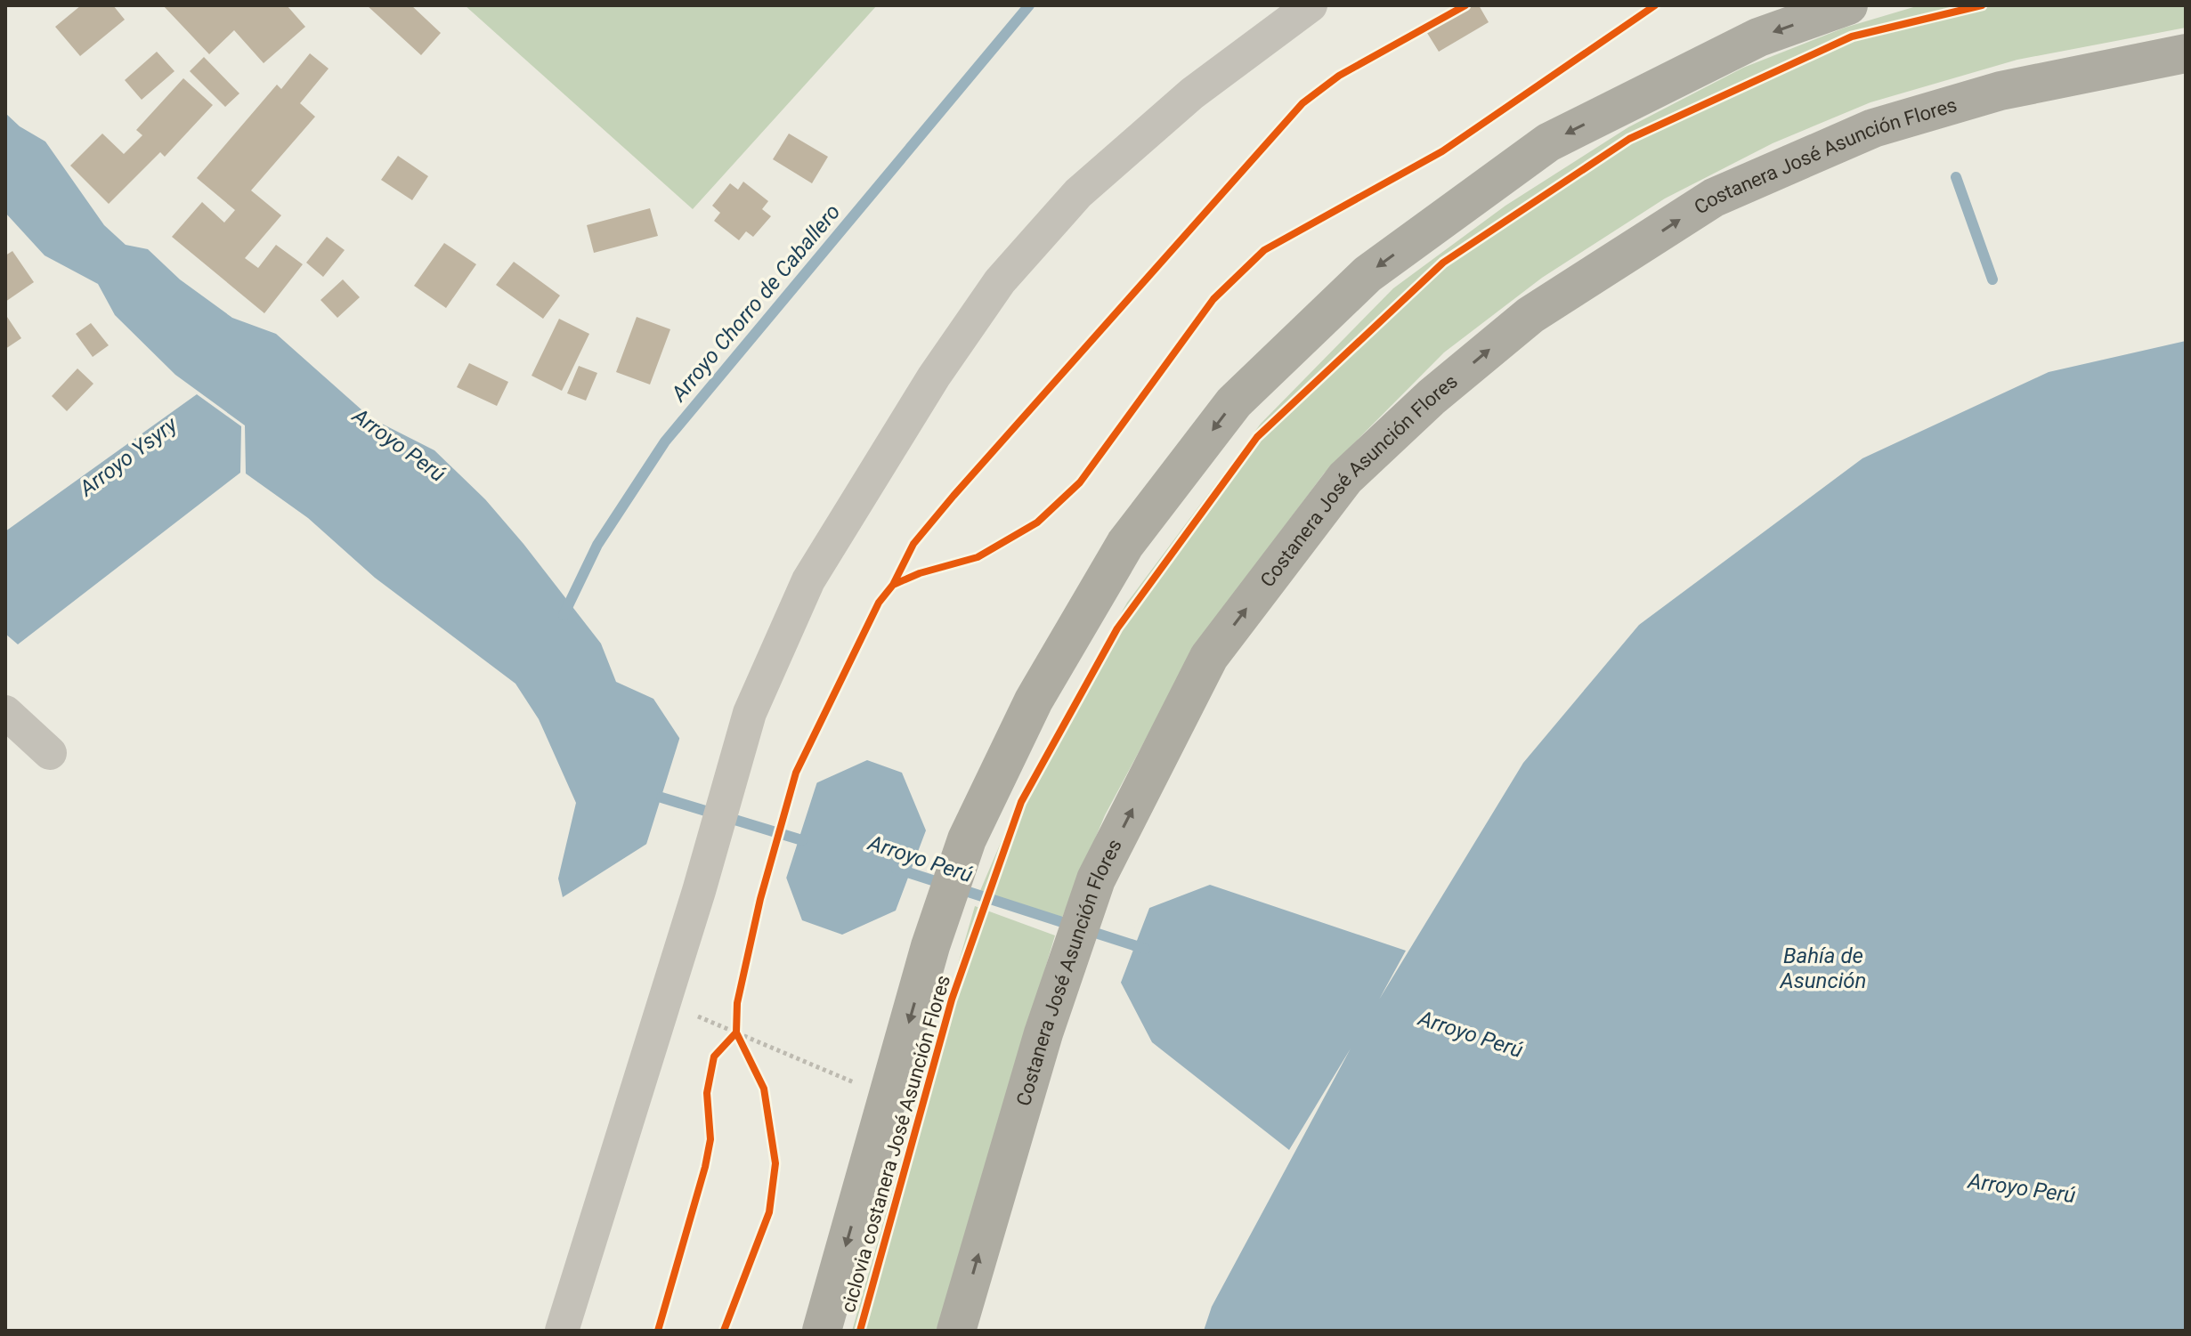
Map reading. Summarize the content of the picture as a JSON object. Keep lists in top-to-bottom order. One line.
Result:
{"streets":{"highway":["Costanera José Asunción Flores"],"cycle path":["ciclovia costanera José Asunción Flores"]},"water":["Arroyo Chorro de Caballero","Arroyo Perú","Arroyo Ysyry","Bahía de Asunción"]}
